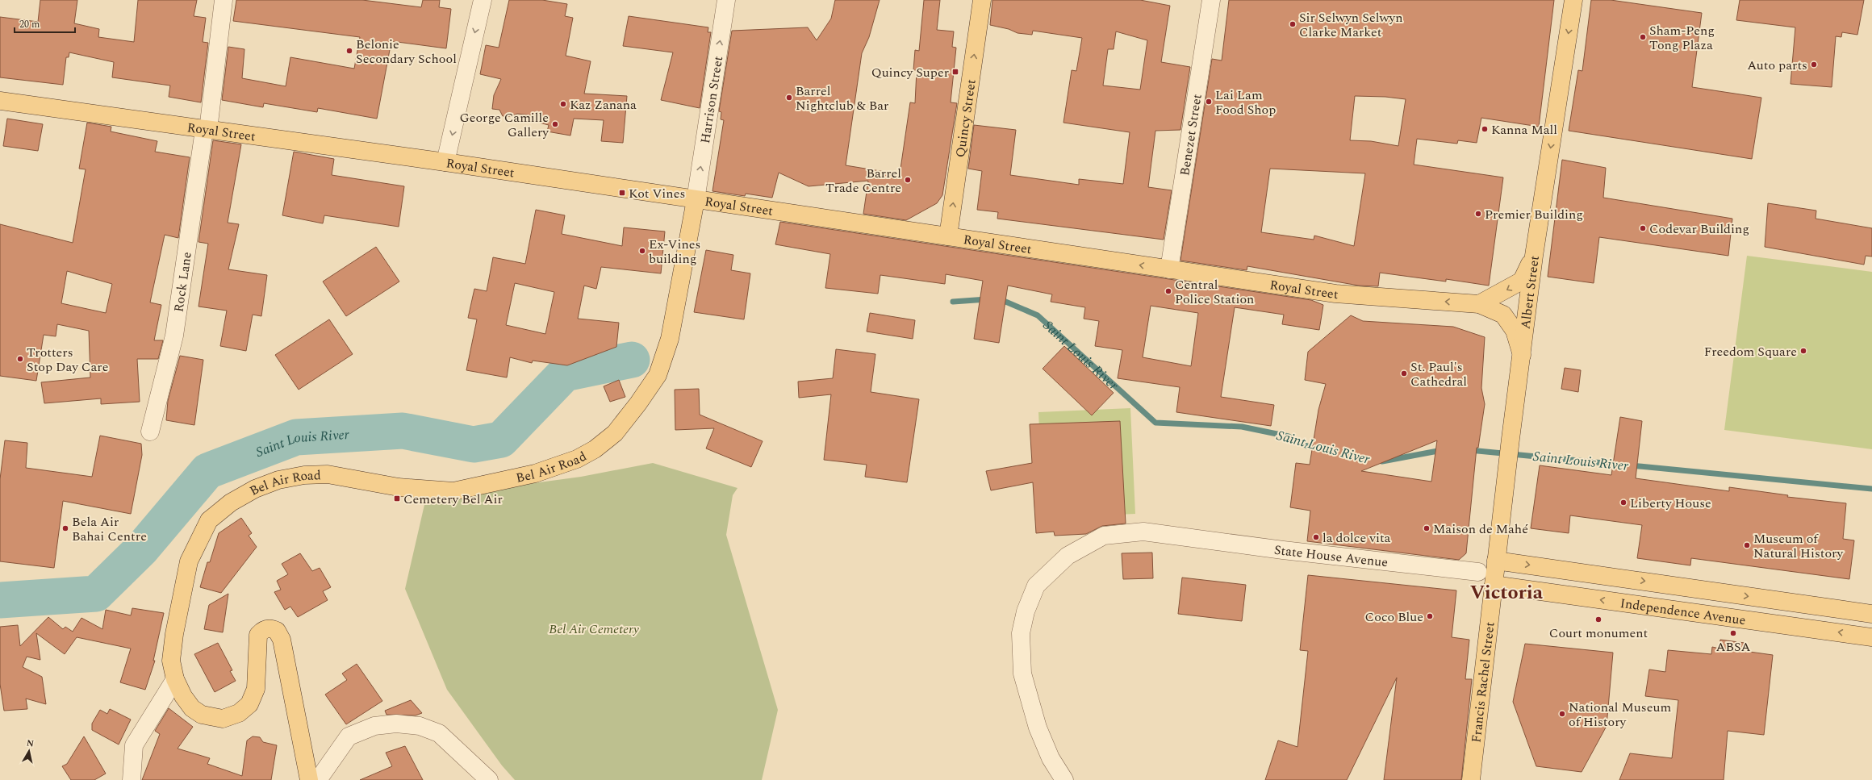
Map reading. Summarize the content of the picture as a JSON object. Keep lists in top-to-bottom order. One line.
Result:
{"streets":{"main road":["Quincy Street","Royal Street","Albert Street","Bel Air Road","Independence Avenue","Francis Rachel Street"],"street":["Harrison Street","Benezet Street","Rock Lane","State House Avenue"]},"crossings":[["Harrison Street","Royal Street"],["Harrison Street","Bel Air Road"],["Quincy Street","Royal Street"],["Royal Street","Benezet Street"],["Royal Street","Rock Lane"],["Royal Street","Albert Street"],["Royal Street","Bel Air Road"],["Albert Street","Independence Avenue"],["Albert Street","Francis Rachel Street"],["Independence Avenue","Francis Rachel Street"]],"one_way":["Harrison Street","Quincy Street","Albert Street"],"districts":["Victoria"],"water":["Saint Louis River"],"parks":["Bel Air Cemetery"],"places":{"other":["Sir Selwyn Selwyn Clarke Market","Sham-Peng Tong Plaza","Belonie Secondary School","Auto parts","Barrel Nightclub & Bar","Lai Lam Food Shop","Kaz Zanana","George Camille Gallery","Kanna Mall","Barrel Trade Centre","Premier Building","Codevar Building","Ex-Vines building","Central Police Station","Freedom Square","Trotters Stop Day Care","St. Paul's Cathedral","Liberty House","Bela Air Bahai Centre","Maison de Mahé","la dolce vita","Museum of Natural History","Coco Blue","Court monument","ABSA","National Museum of History"],"transit":["Quincy Super","Kot Vines","Cemetery Bel Air"]},"scale_bar":"20 m","north":"top"}
